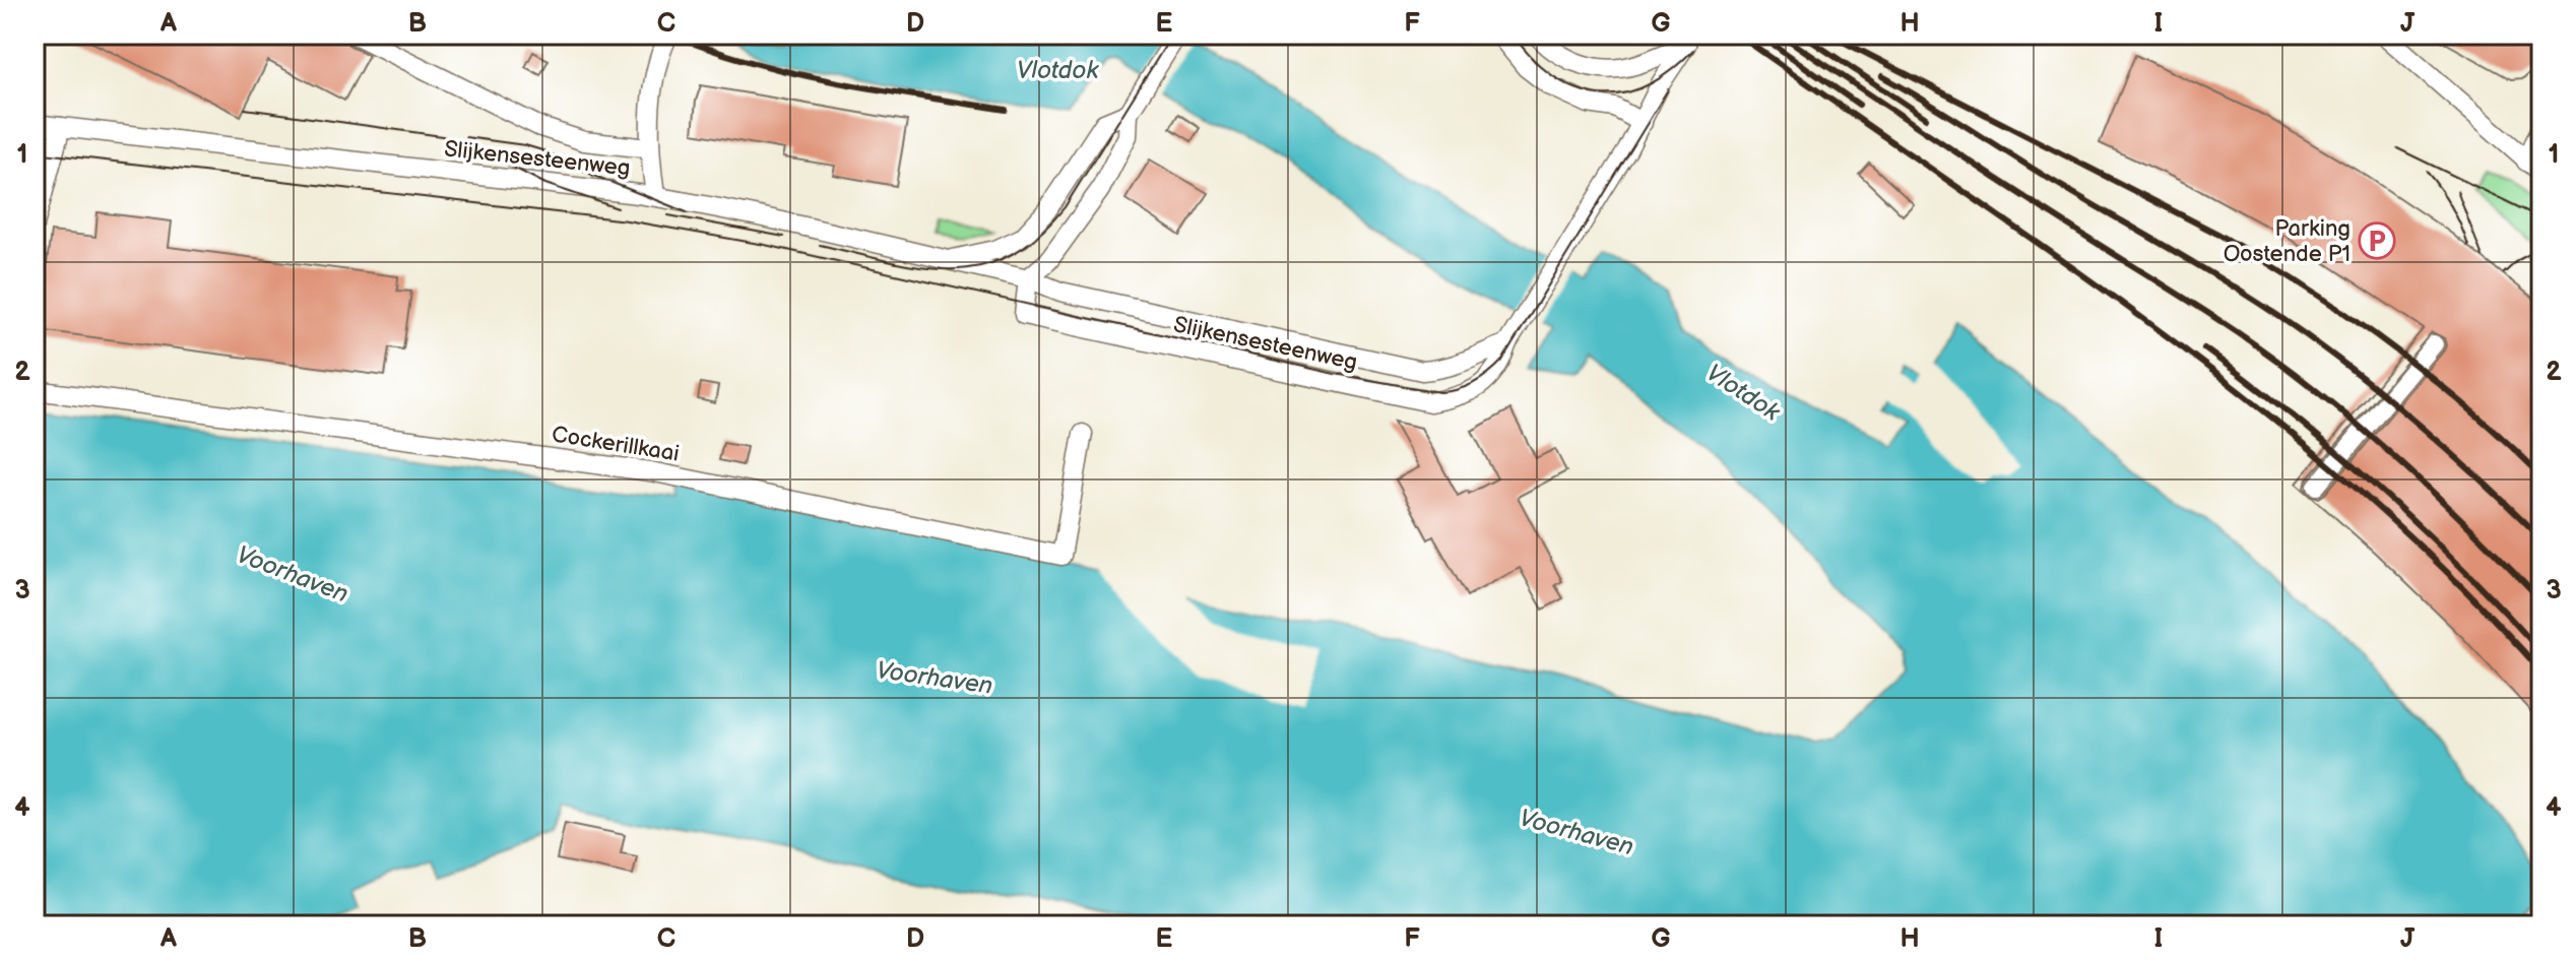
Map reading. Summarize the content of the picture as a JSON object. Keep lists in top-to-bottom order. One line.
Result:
{"streets":{"street":["Slijkensesteenweg","Cockerillkaai"]},"water":["Vlotdok","Voorhaven"],"places":{"parking":["Parking Oostende P1"]},"grid":{"columns":["A","B","C","D","E","F","G","H","I","J"],"rows":["1","2","3","4"]}}
